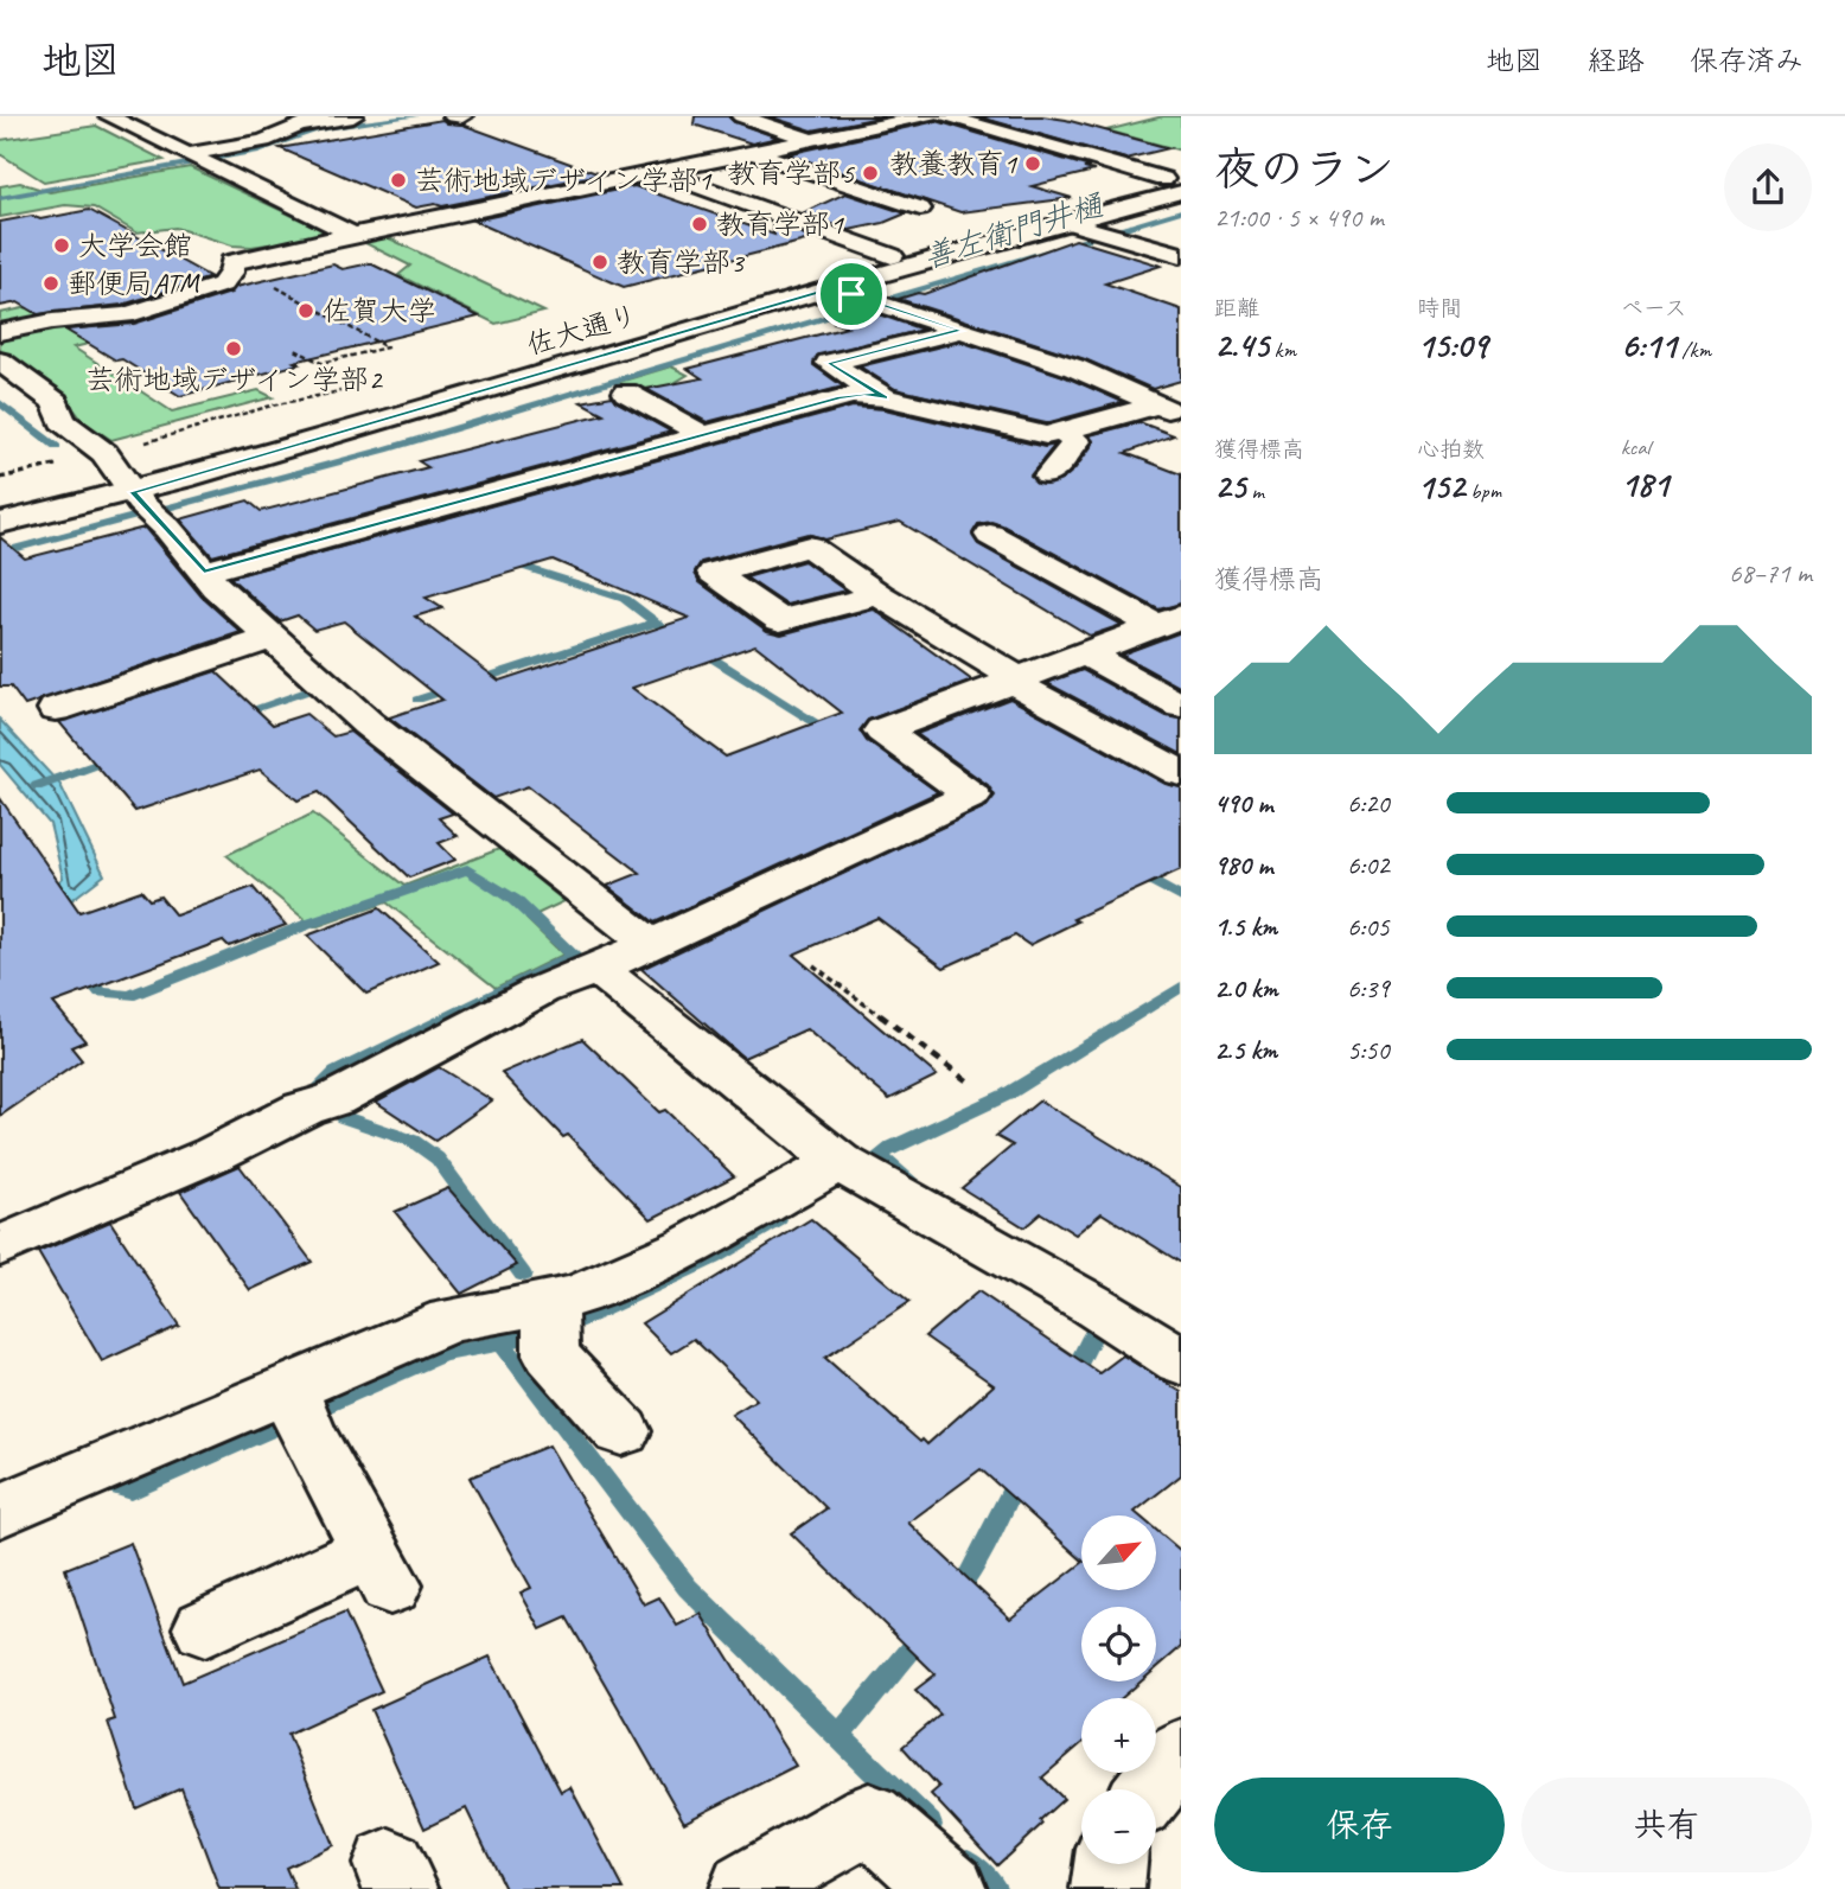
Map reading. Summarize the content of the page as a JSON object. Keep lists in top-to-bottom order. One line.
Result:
{"streets":{"street":["佐大通り"]},"water":["善左衛門井樋"],"places":["教養教育1","教育学部5","芸術地域デザイン学部1","教育学部1","大学会館","教育学部3","郵便局ATM","佐賀大学","芸術地域デザイン学部2"],"north":"top right","page":{"header":"地図","nav":["地図","経路","保存済み"],"heading":["夜のラン","21:00 · 5 × 490 m"],"stats":[["距離","2.45 km"],["時間","15:09"],["ペース","6:11 /km"],["獲得標高","25 m"],["心拍数","152 bpm"],["kcal","181"]],"chart":["獲得標高","68–71 m"],"list":[{"name":"490 m","note":"6:20"},{"name":"980 m","note":"6:02"},{"name":"1.5 km","note":"6:05"},{"name":"2.0 km","note":"6:39"},{"name":"2.5 km","note":"5:50"}],"map_buttons":["+","−"],"buttons":["保存","共有"]}}
